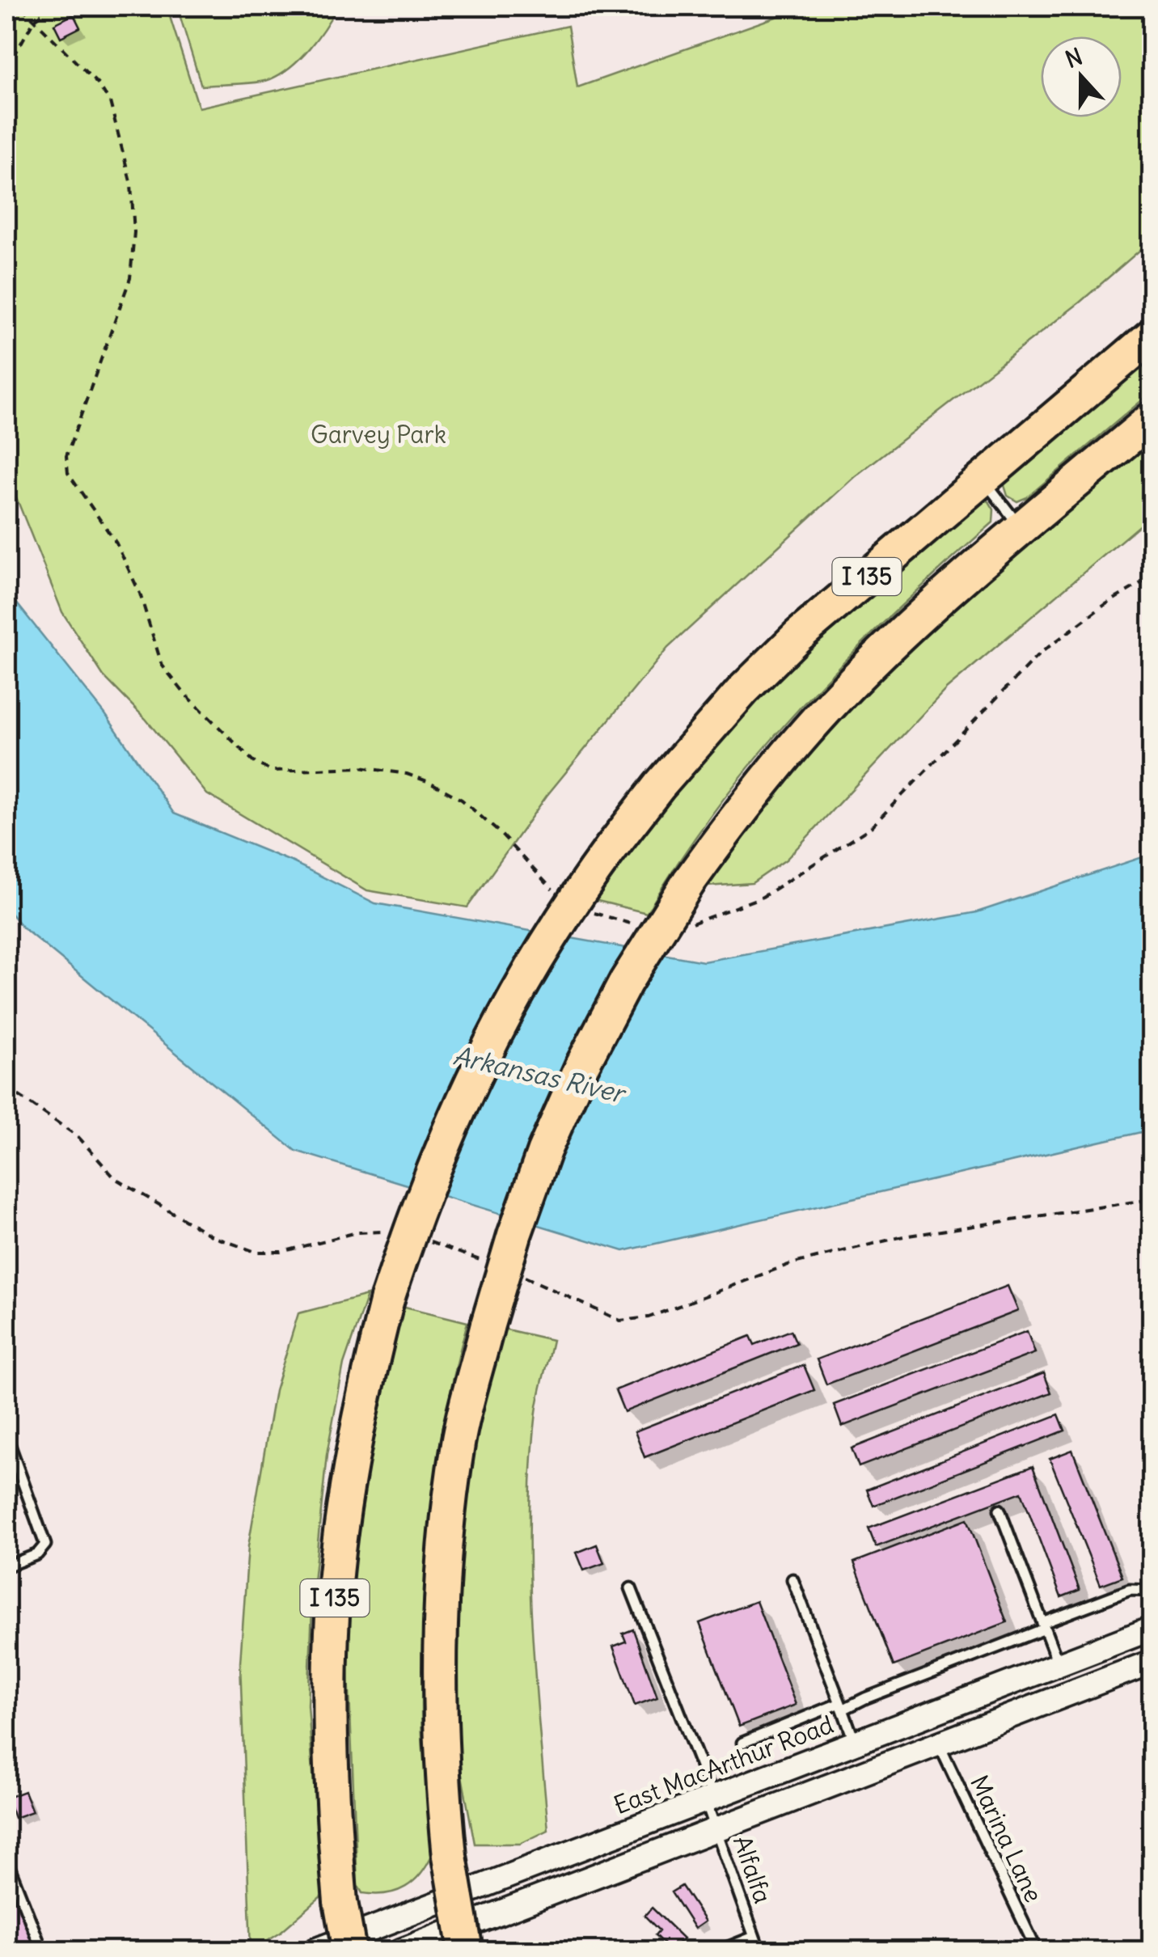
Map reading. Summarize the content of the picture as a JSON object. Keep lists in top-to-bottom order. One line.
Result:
{"streets":{"highway":["I 135"],"street":["East MacArthur Road"],"lane":["Marina Lane","Alfalfa"]},"crossings":[["East MacArthur Road","Alfalfa"]],"water":["Arkansas River"],"parks":["Garvey Park"],"north":"top"}
